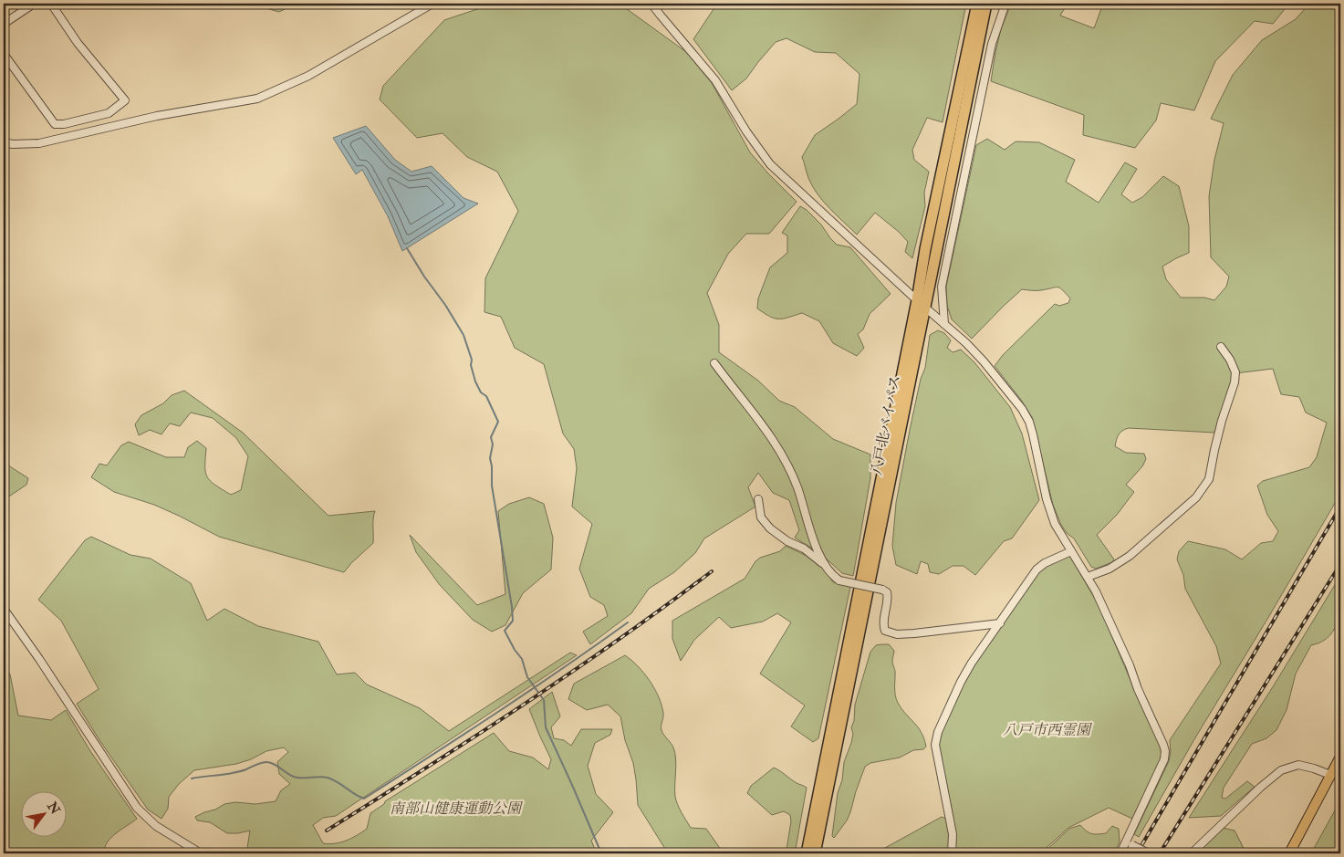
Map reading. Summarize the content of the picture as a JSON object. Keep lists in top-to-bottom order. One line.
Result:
{"streets":{"highway":["八戸北バイパス"]},"parks":["八戸市西霊園","南部山健康運動公園"],"north":"top right"}
